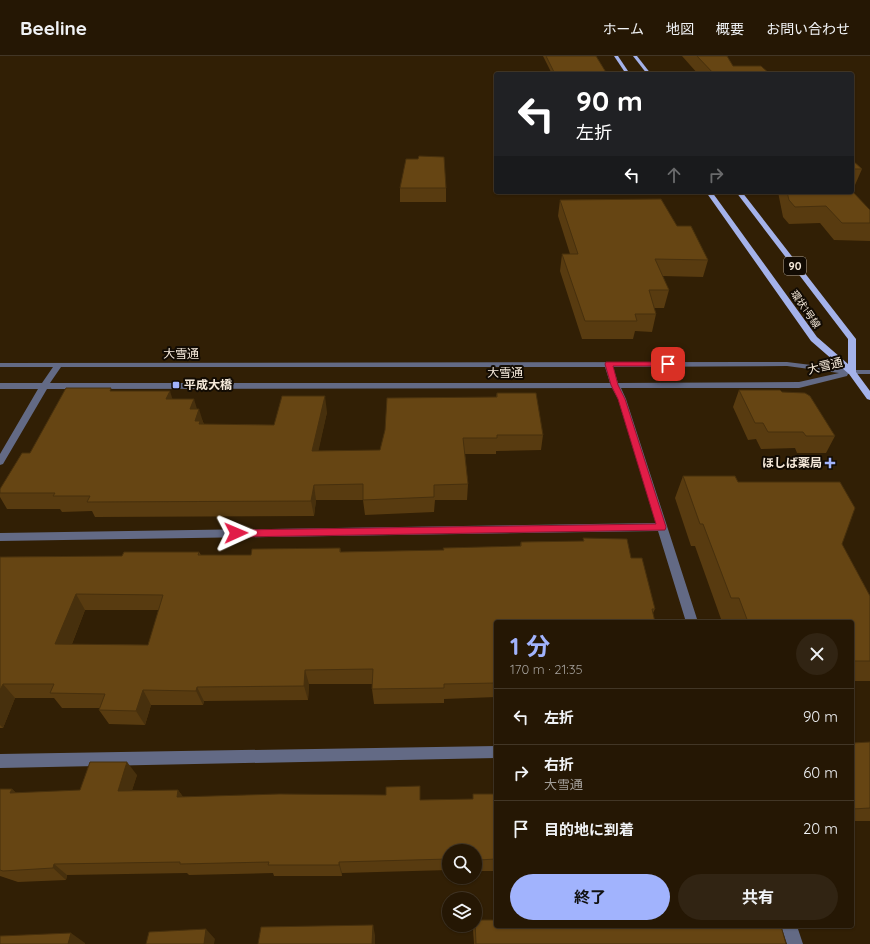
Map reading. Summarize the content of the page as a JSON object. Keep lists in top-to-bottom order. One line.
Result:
{"streets":{"main road":["90","環状1号線"],"street":["大雪通"]},"crossings":[["環状1号線","大雪通"]],"places":{"transit":["平成大橋"],"health":["ほしば薬局"]},"page":{"header":"Beeline","nav":["ホーム","地図","概要","お問い合わせ"],"turn":["90 m","左折"],"heading":["1 分","170 m · 21:35"],"list":[{"name":"左折","value":"90 m"},{"name":"右折","note":"大雪通","value":"60 m"},{"name":"目的地に到着","value":"20 m"}],"buttons":["終了","共有"]}}
